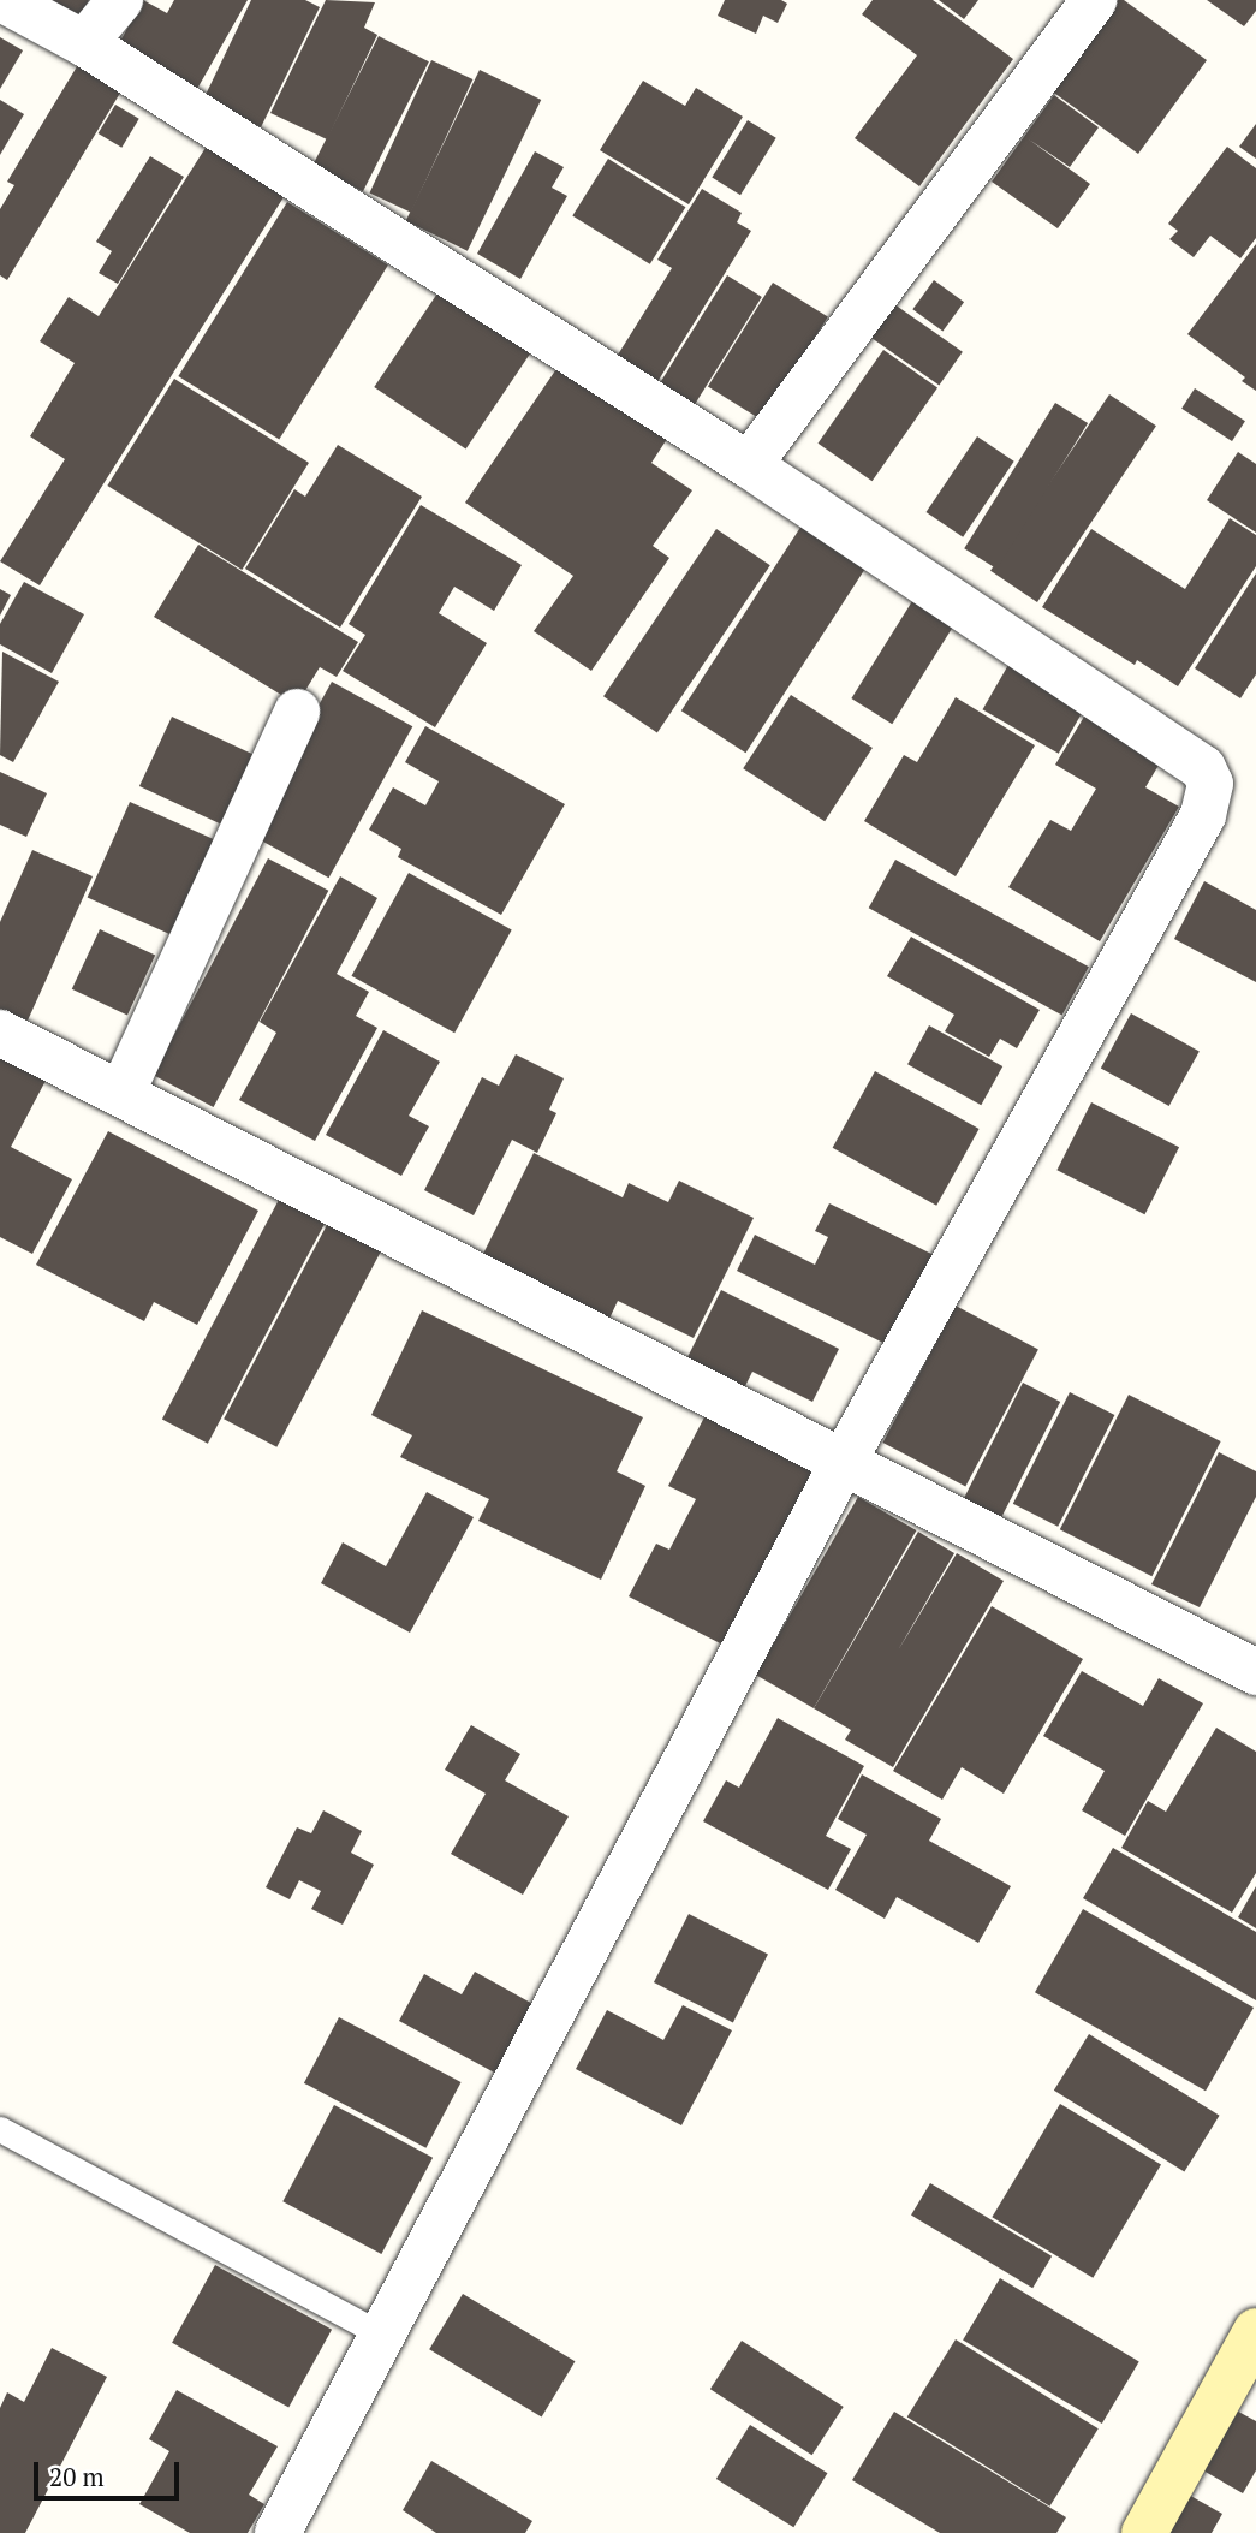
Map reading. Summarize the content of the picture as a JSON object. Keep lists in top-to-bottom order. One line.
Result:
{"scale_bar":"20 m"}
